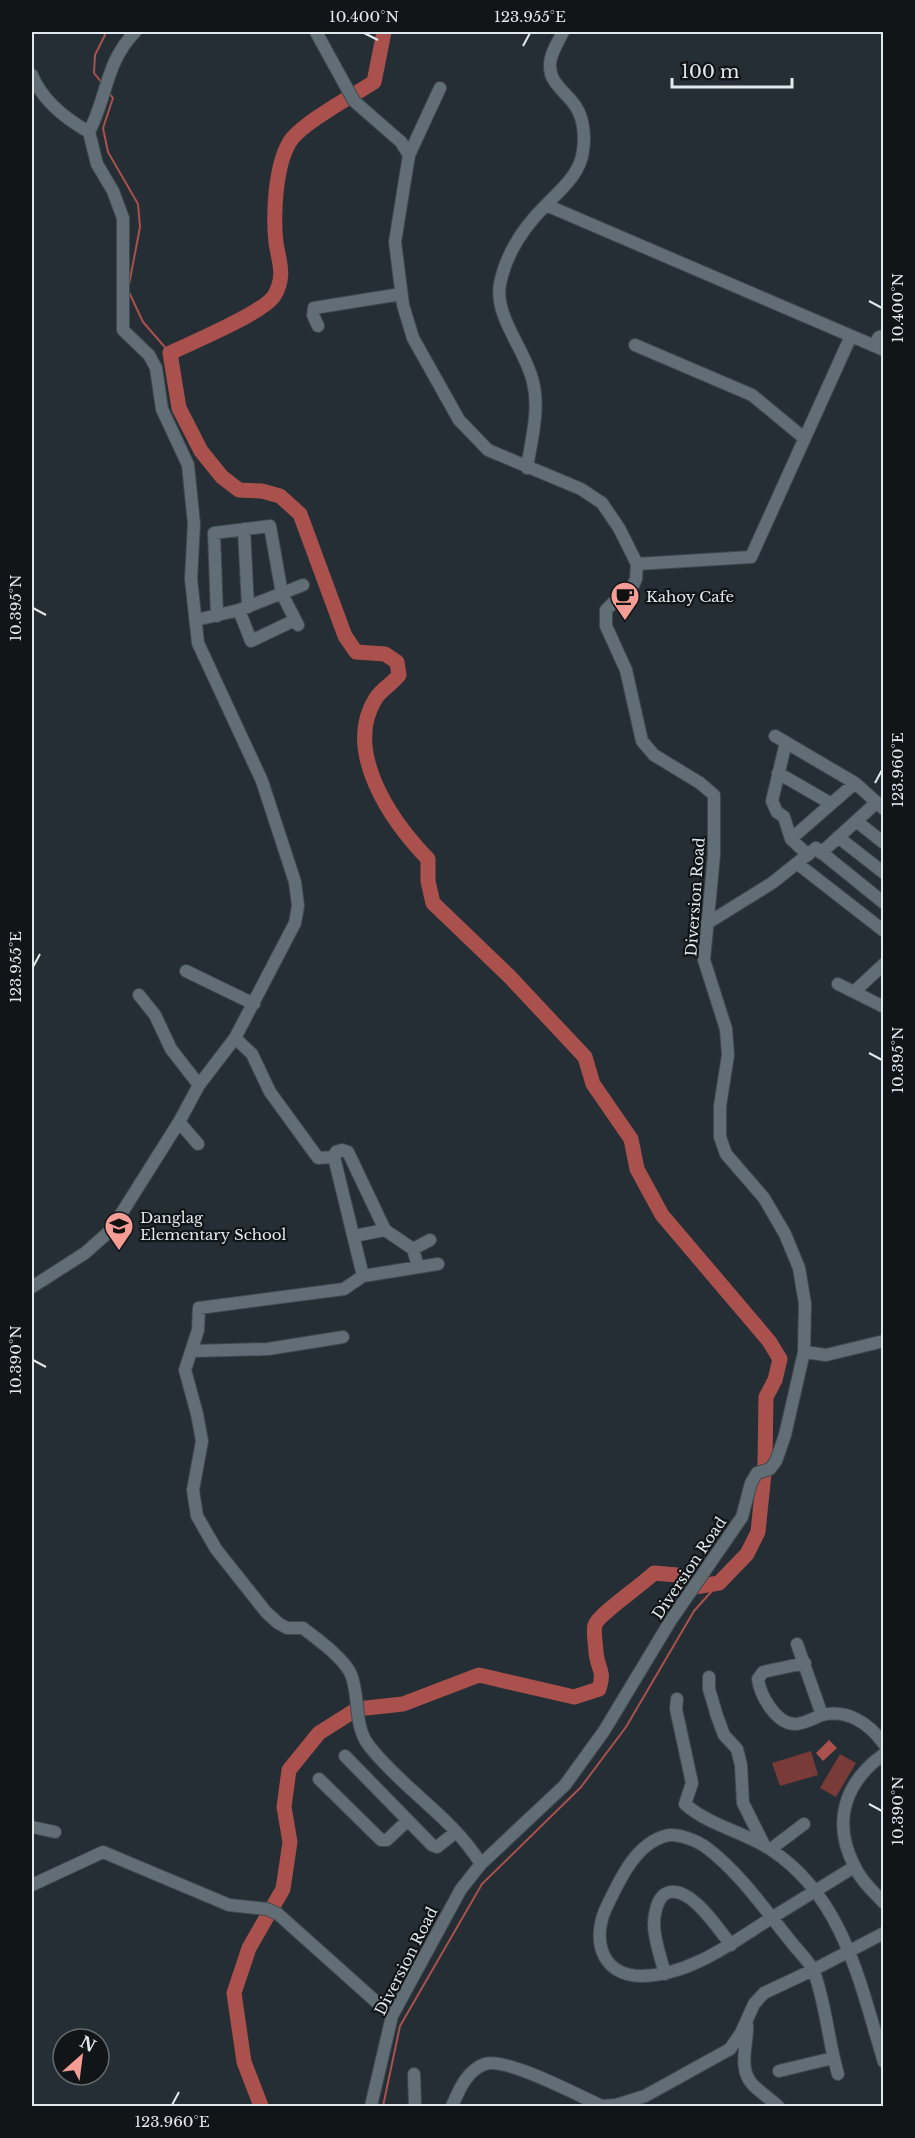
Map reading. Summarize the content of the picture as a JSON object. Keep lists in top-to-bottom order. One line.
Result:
{"streets":{"street":["Diversion Road"]},"places":{"cafe":["Kahoy Cafe"],"school or university":["Danglag Elementary School"]},"scale_bar":"100 m","north":"top right","coordinates":["10.400°N","123.955°E","10.395°N","123.960°E","10.390°N"]}
